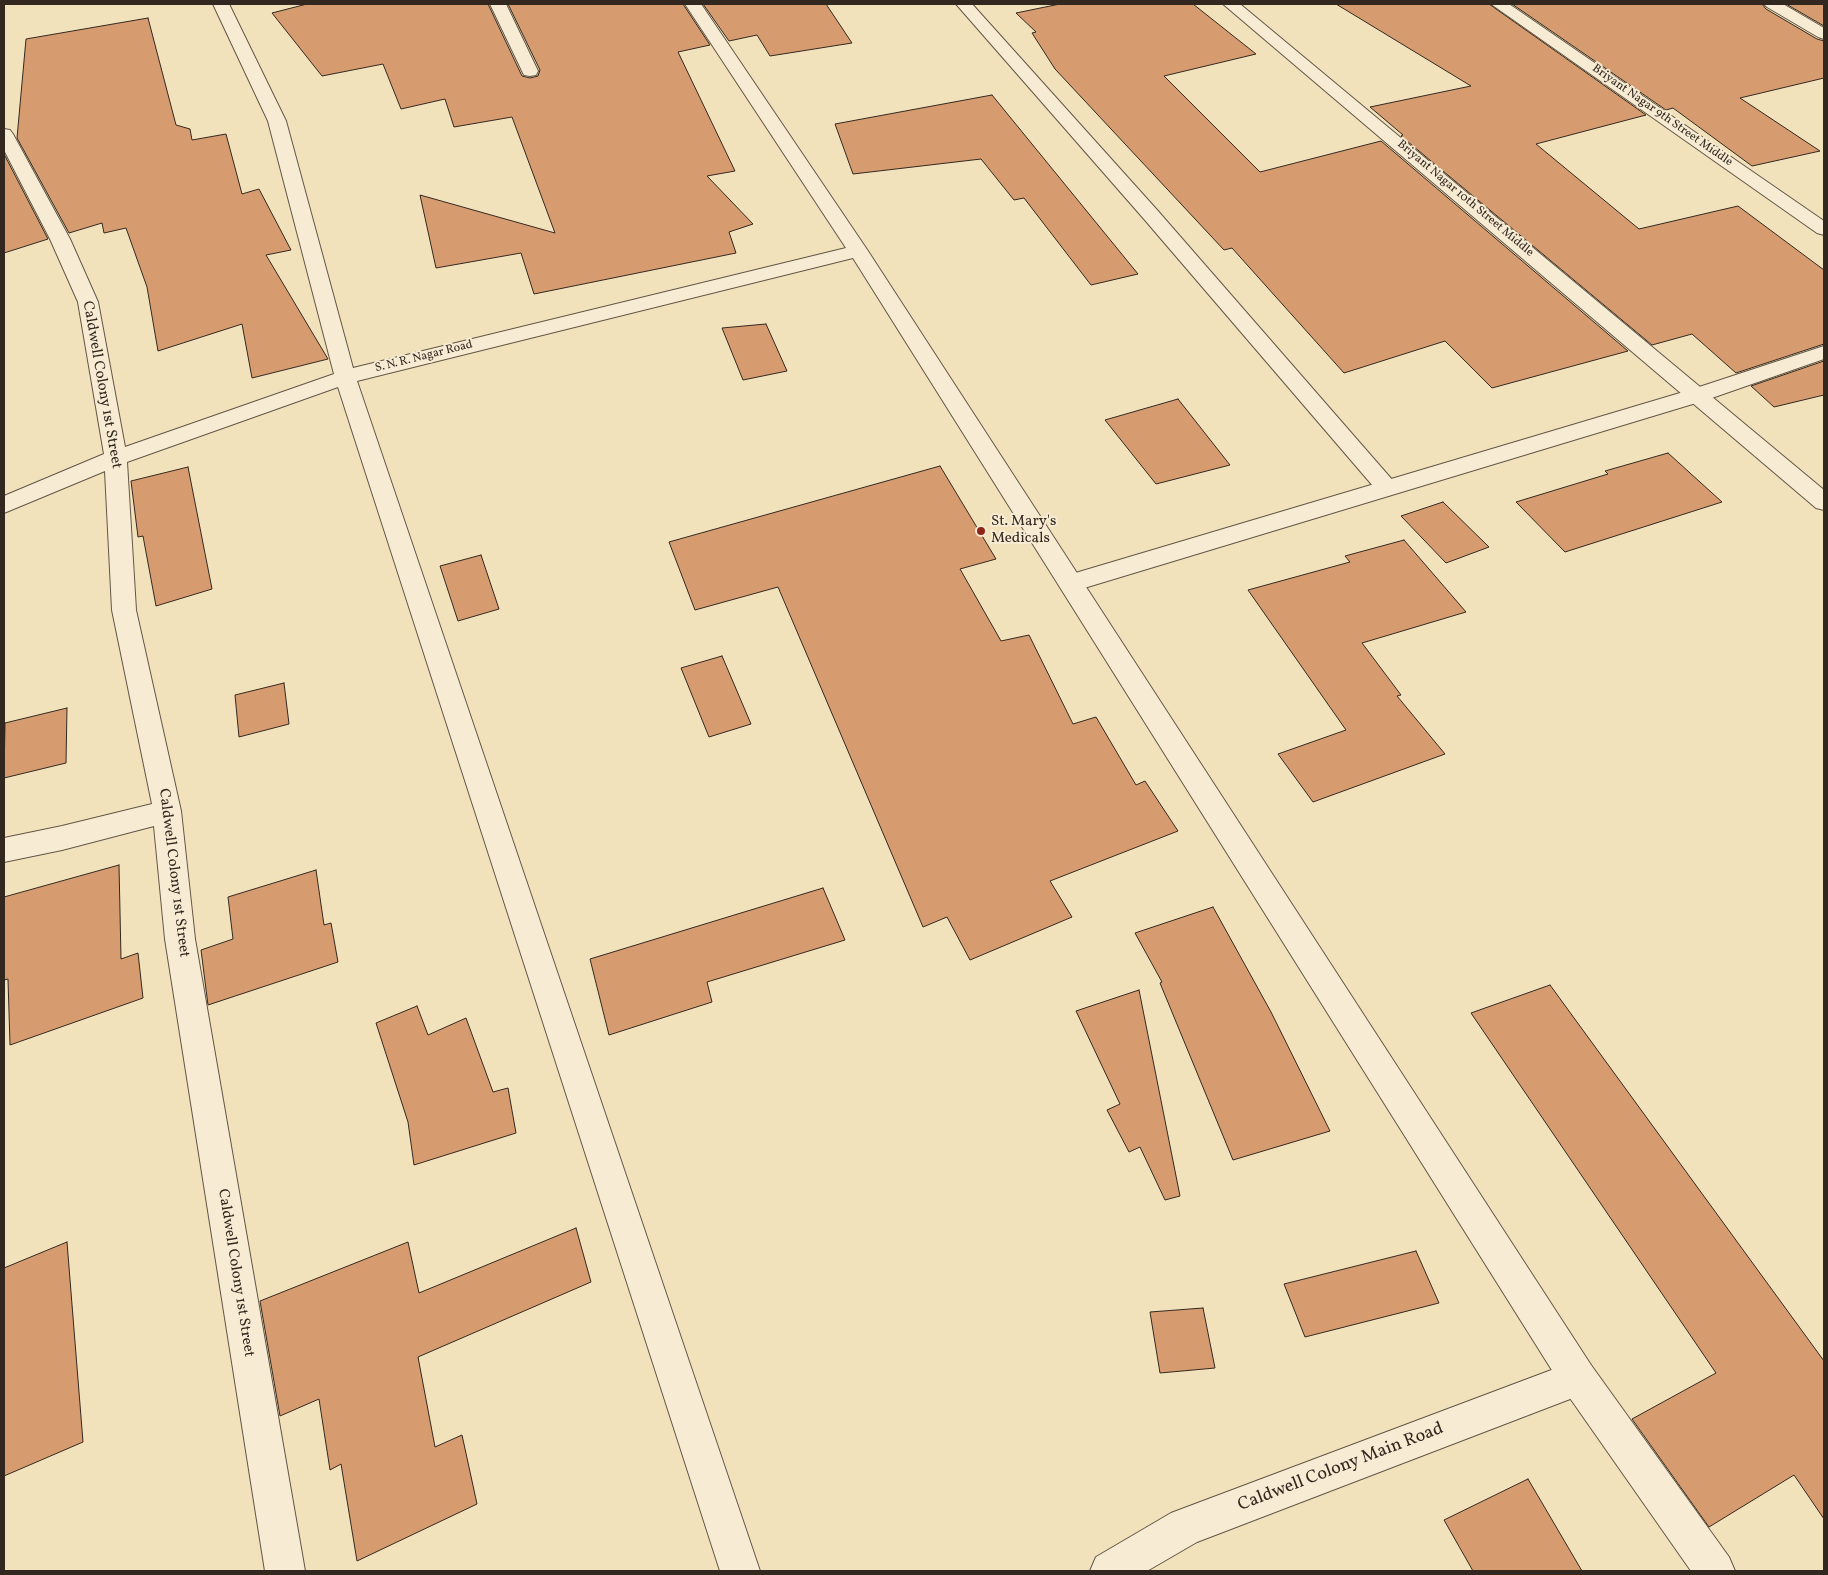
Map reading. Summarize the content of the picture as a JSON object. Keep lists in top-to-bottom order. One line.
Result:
{"streets":{"street":["Briyant Nagar 9th Street Middle","Briyant Nagar 10th Street Middle","S. N. R. Nagar Road","Caldwell Colony 1st Street","Caldwell Colony Main Road"]},"crossings":[["S. N. R. Nagar Road","Caldwell Colony 1st Street"]],"places":["St. Mary's Medicals"]}
